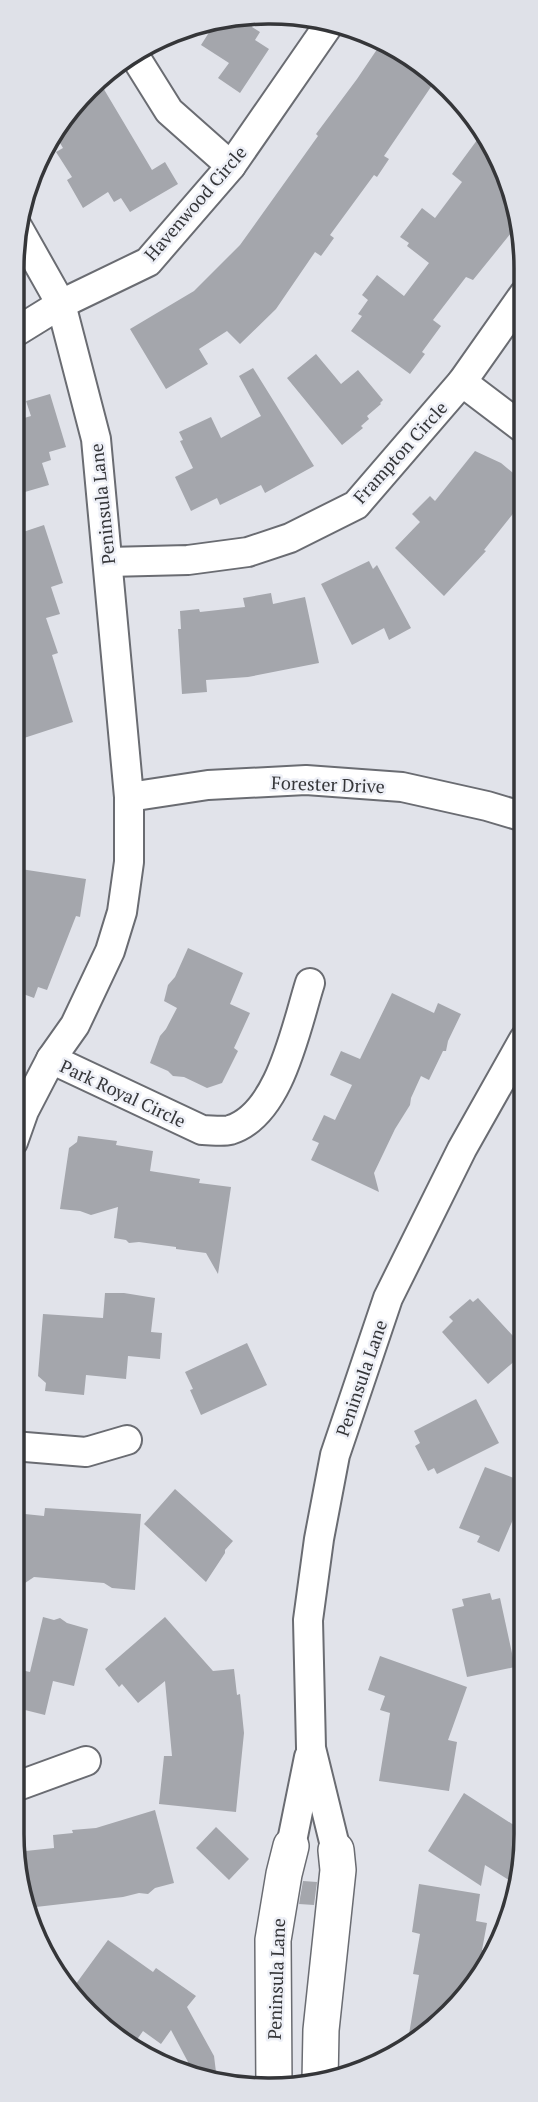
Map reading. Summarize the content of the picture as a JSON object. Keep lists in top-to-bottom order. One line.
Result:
{"streets":{"street":["Havenwood Circle","Frampton Circle","Peninsula Lane","Forester Drive","Park Royal Circle"]},"crossings":[["Havenwood Circle","Peninsula Lane"],["Frampton Circle","Peninsula Lane"],["Peninsula Lane","Forester Drive"],["Peninsula Lane","Park Royal Circle"]]}
